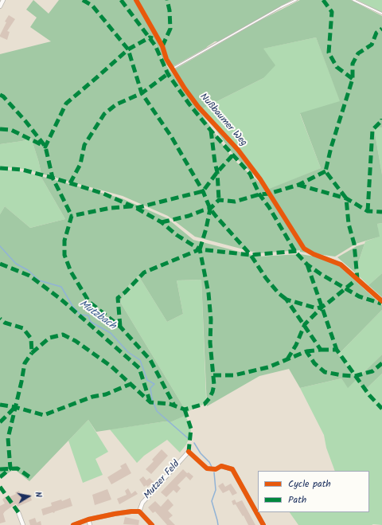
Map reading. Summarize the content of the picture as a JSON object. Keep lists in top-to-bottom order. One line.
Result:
{"streets":{"street":["Nußbaumer Weg","Mutzer Feld"]},"water":["Mutzbach"],"legend":["Cycle path","Path"],"north":"right"}
